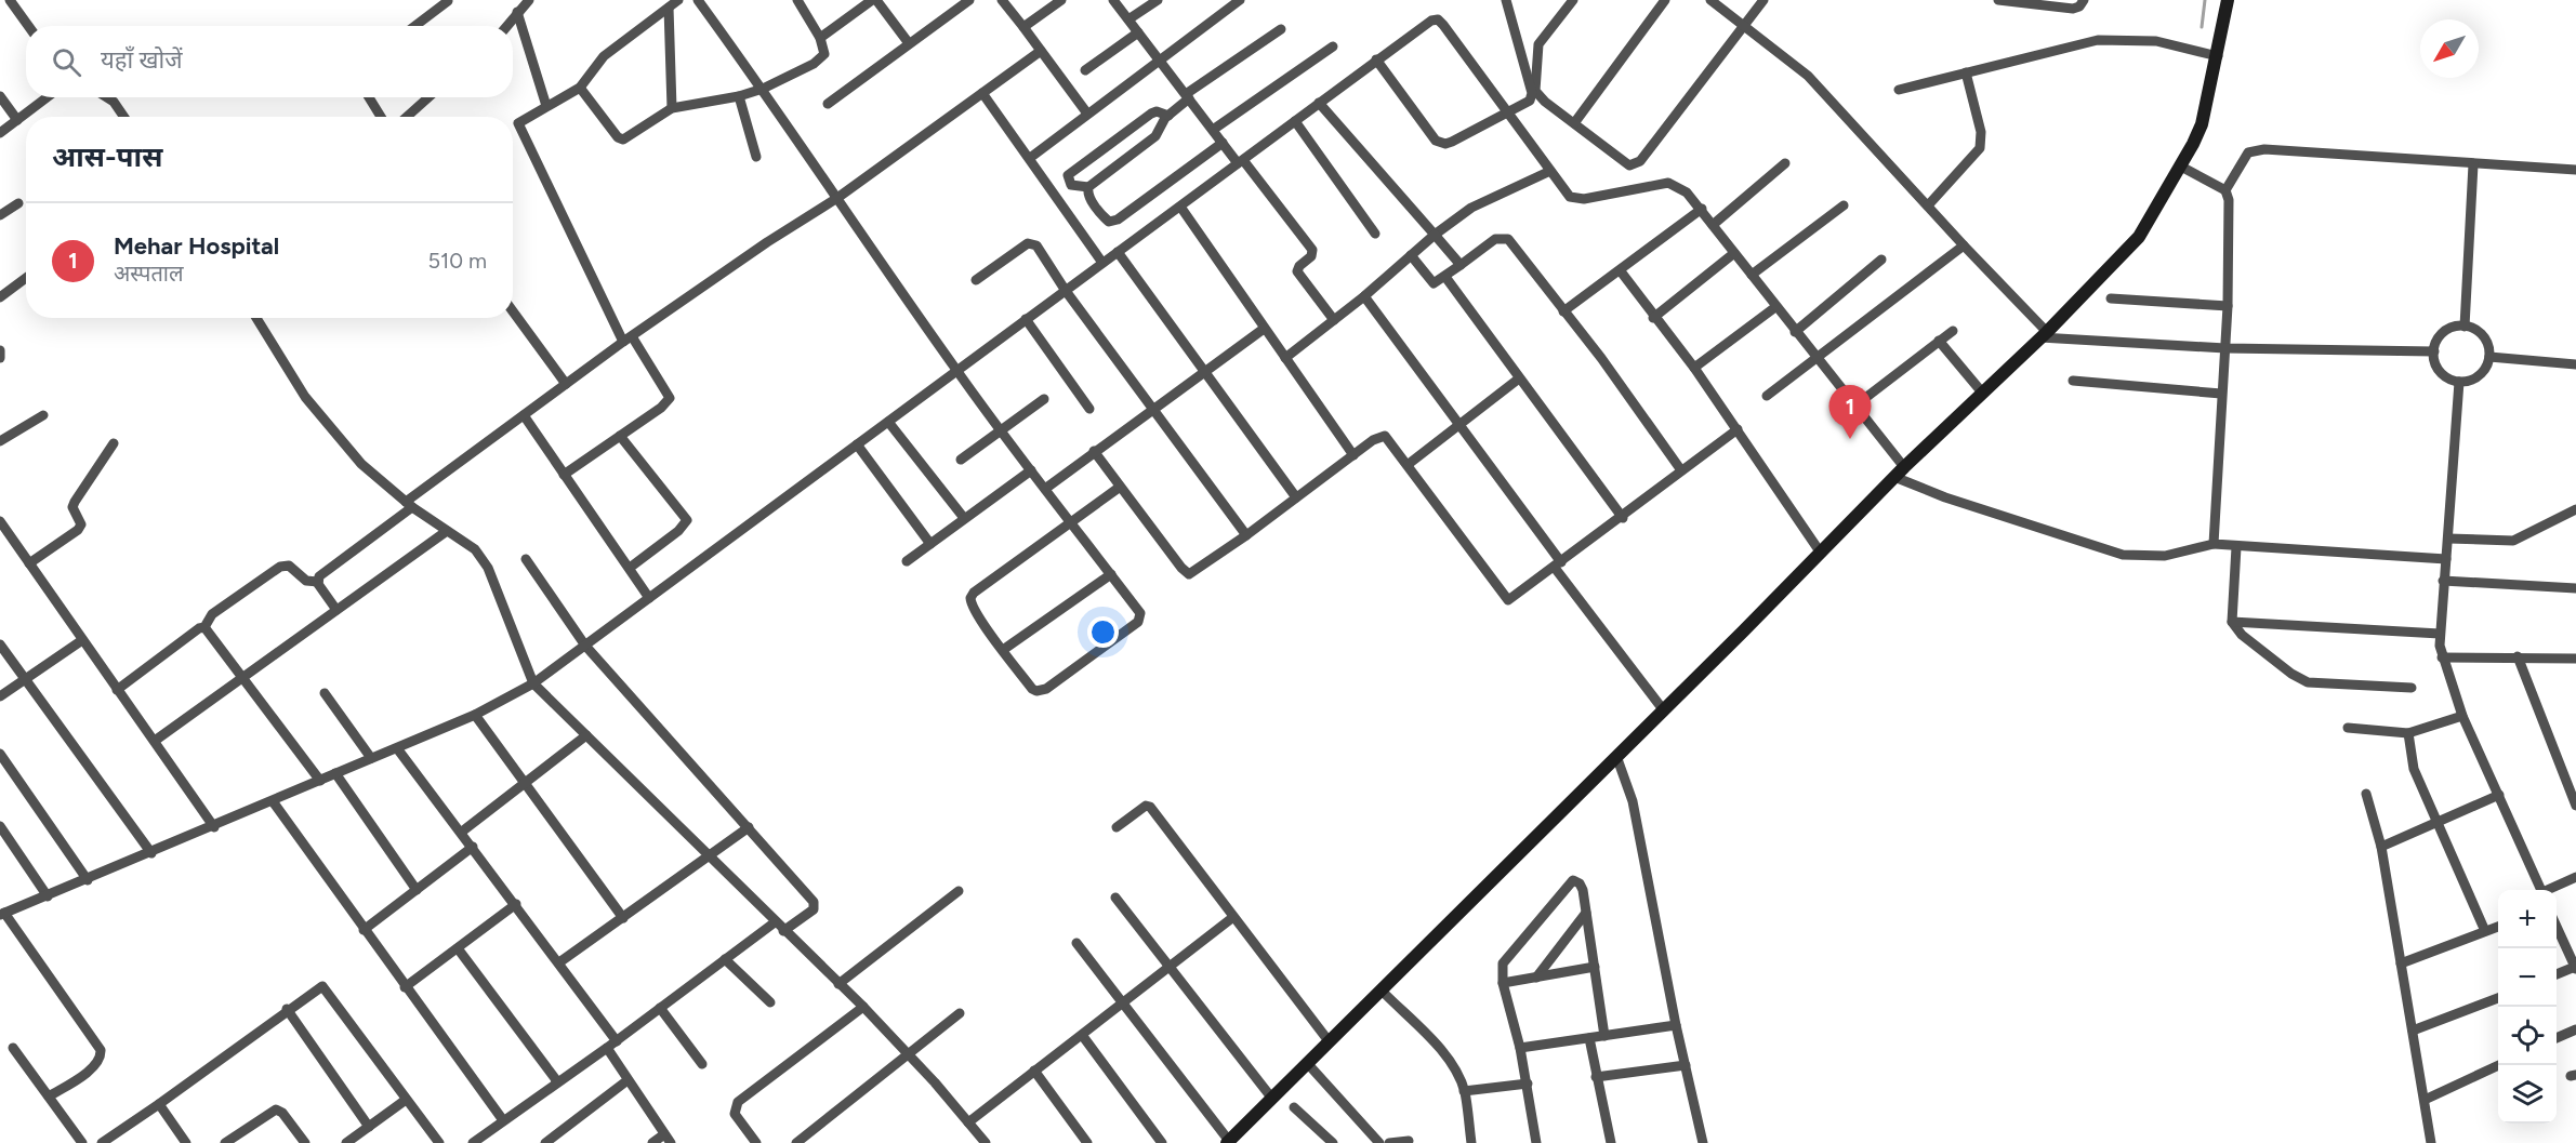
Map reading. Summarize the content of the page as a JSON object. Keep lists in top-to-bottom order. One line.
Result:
{"north":"bottom left","page":{"search":"यहाँ खोजें","heading":"आस-पास","list":[{"mark":"1","name":"Mehar Hospital","note":"अस्पताल","value":"510 m"}],"pins":"1","map_buttons":["+","−"]}}
